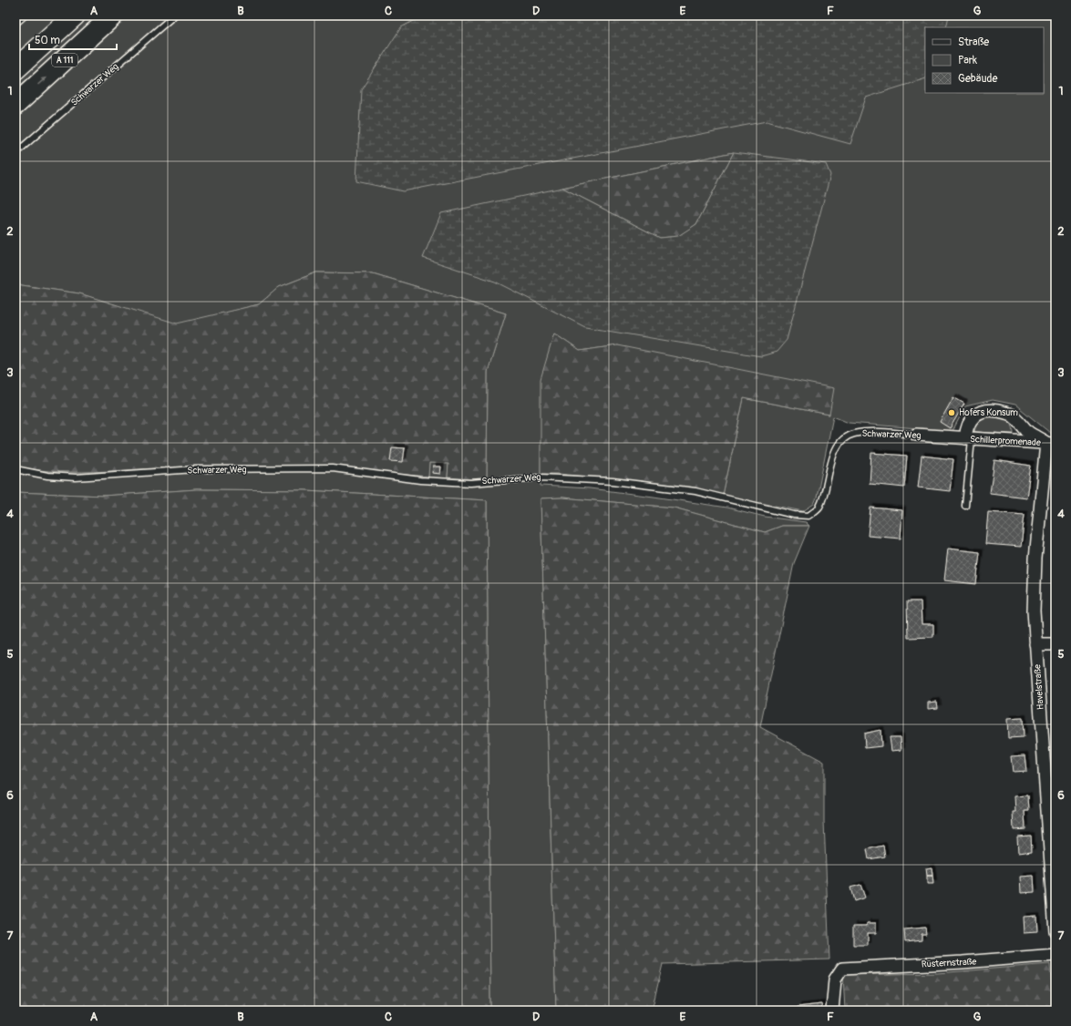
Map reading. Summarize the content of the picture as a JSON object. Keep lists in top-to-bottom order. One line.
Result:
{"streets":{"highway":["A 111"],"street":["Schwarzer Weg","Schillerpromenade","Havelstraße","Rüsternstraße"]},"crossings":[["Schwarzer Weg","Schillerpromenade"],["Schillerpromenade","Havelstraße"]],"places":["Hofers Konsum"],"legend":["Straße","Park","Gebäude"],"scale_bar":"50 m","grid":{"columns":["A","B","C","D","E","F","G"],"rows":["1","2","3","4","5","6","7"]}}
